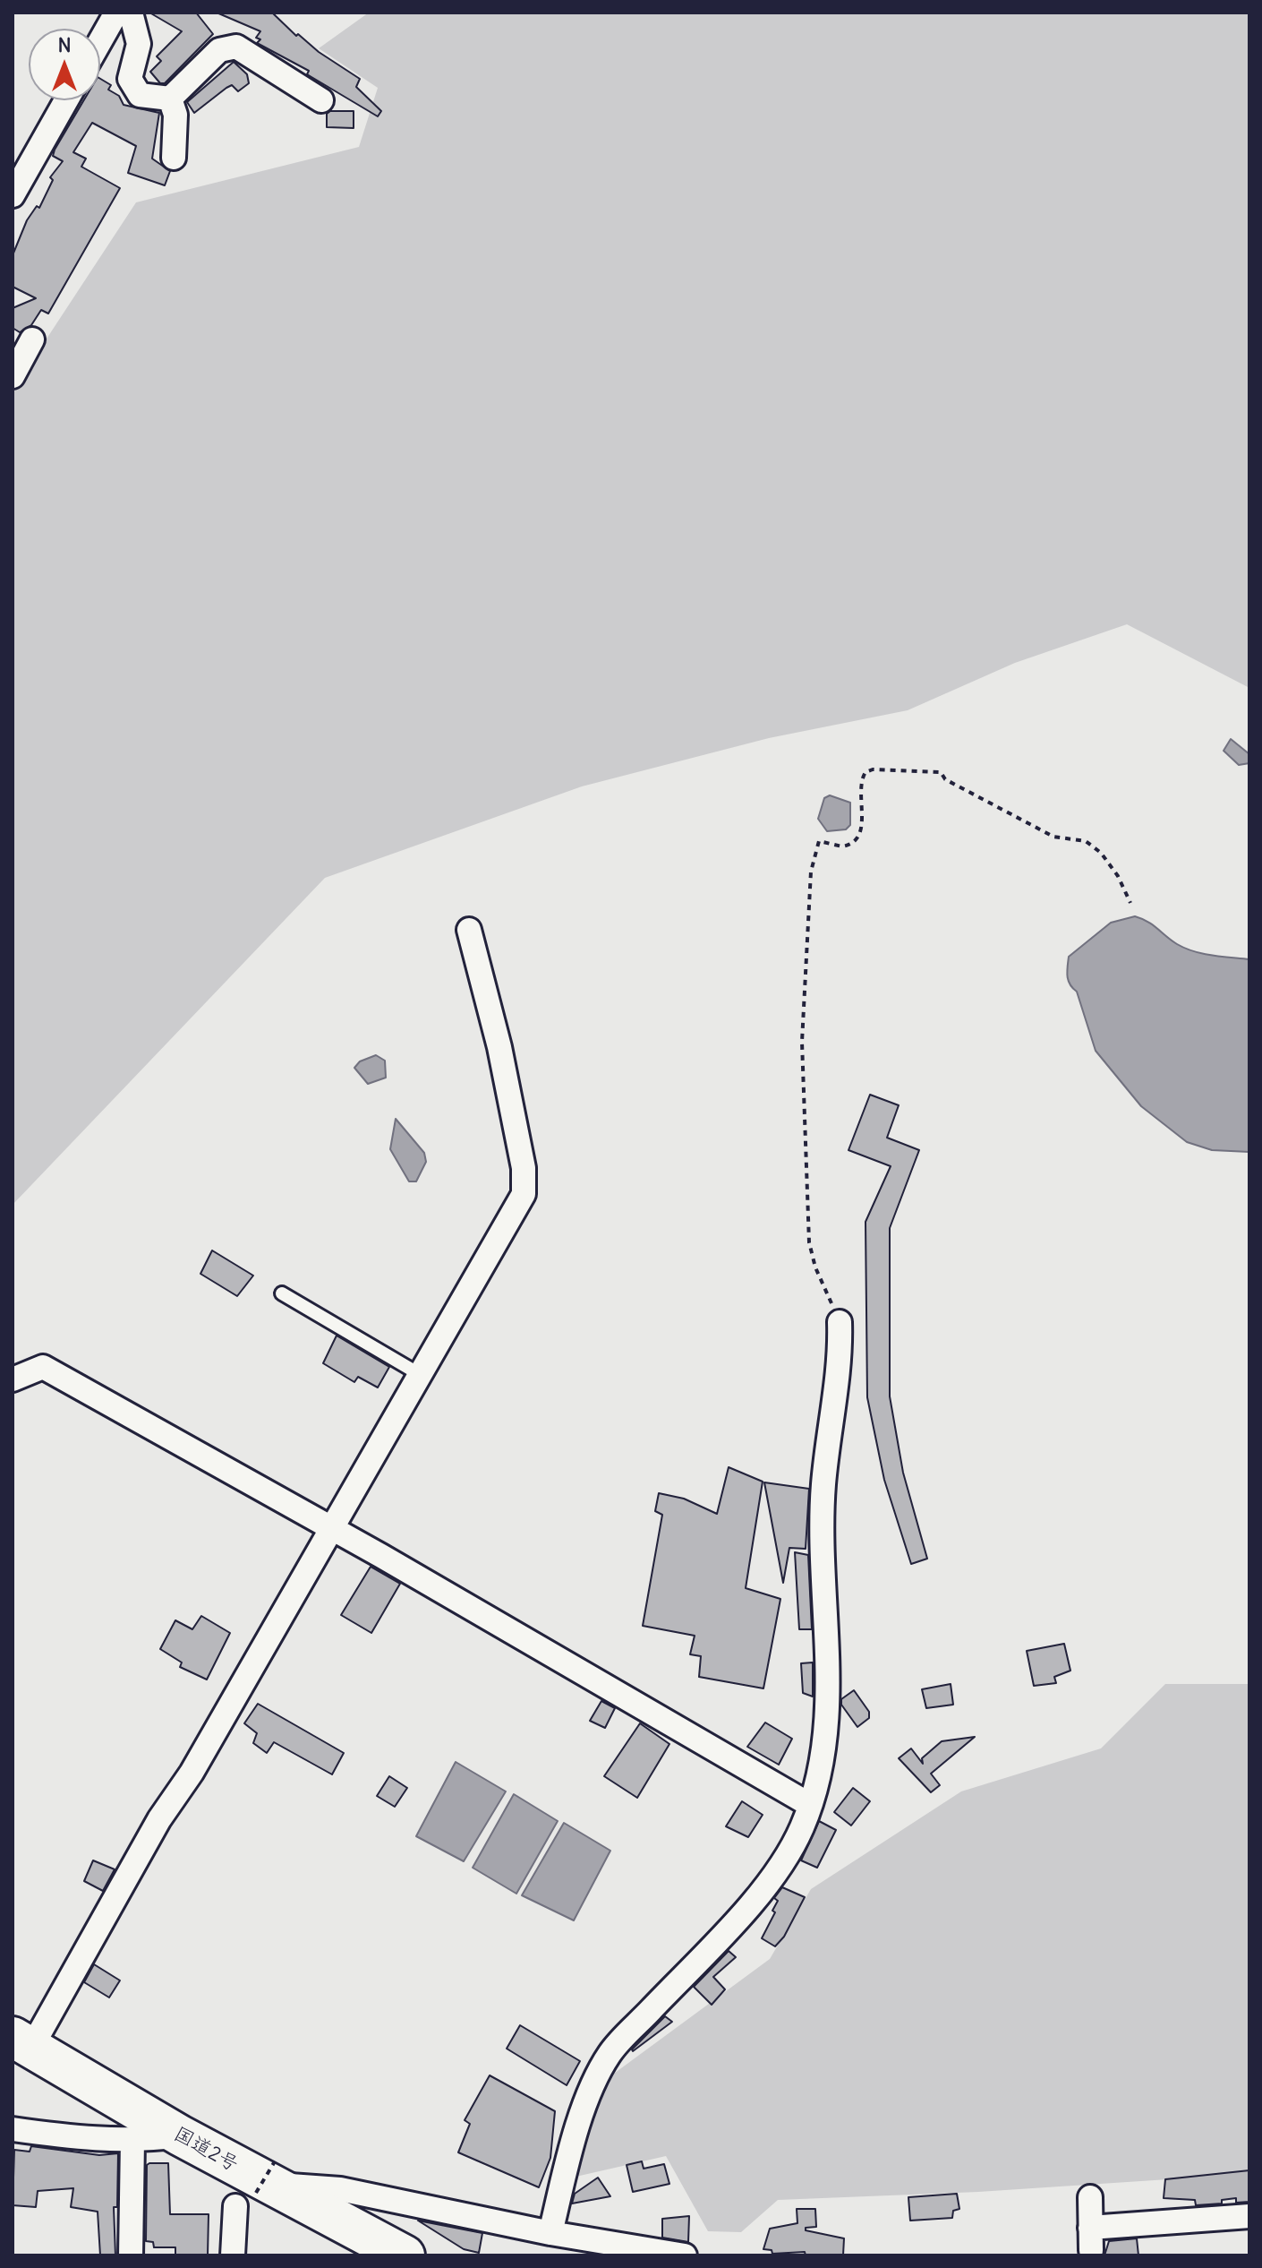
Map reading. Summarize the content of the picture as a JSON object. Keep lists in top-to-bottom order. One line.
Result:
{"streets":{"highway":["国道2号"]},"north":"top"}
